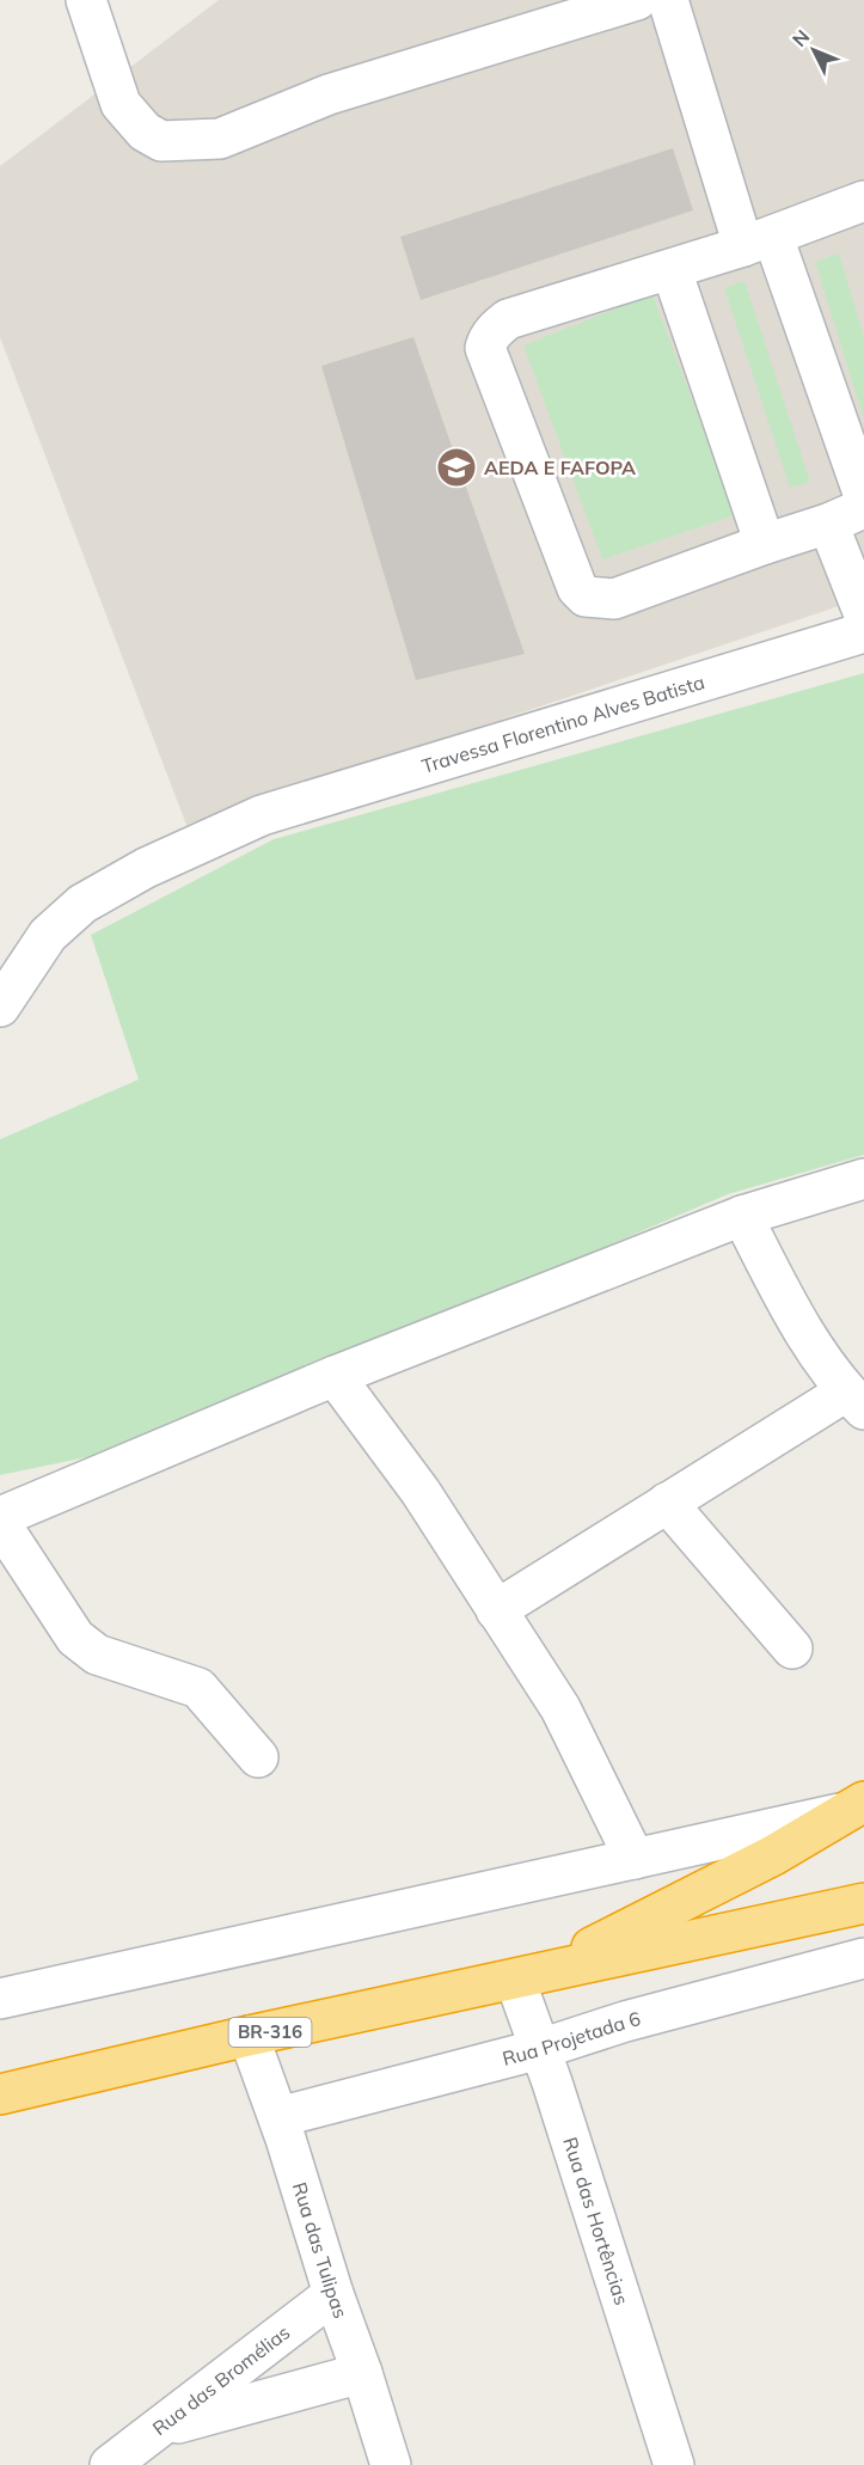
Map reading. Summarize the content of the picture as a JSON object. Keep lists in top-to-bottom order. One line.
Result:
{"streets":{"highway":["BR-316"],"street":["Travessa Florentino Alves Batista","Rua Projetada 6","Rua das Hortências","Rua das Tulipas","Rua das Bromélias"]},"crossings":[["BR-316","Rua das Hortências"],["BR-316","Rua das Tulipas"],["Rua Projetada 6","Rua das Hortências"],["Rua Projetada 6","Rua das Tulipas"],["Rua das Tulipas","Rua das Bromélias"]],"places":{"school or university":["AEDA E FAFOPA"]},"north":"top left"}
